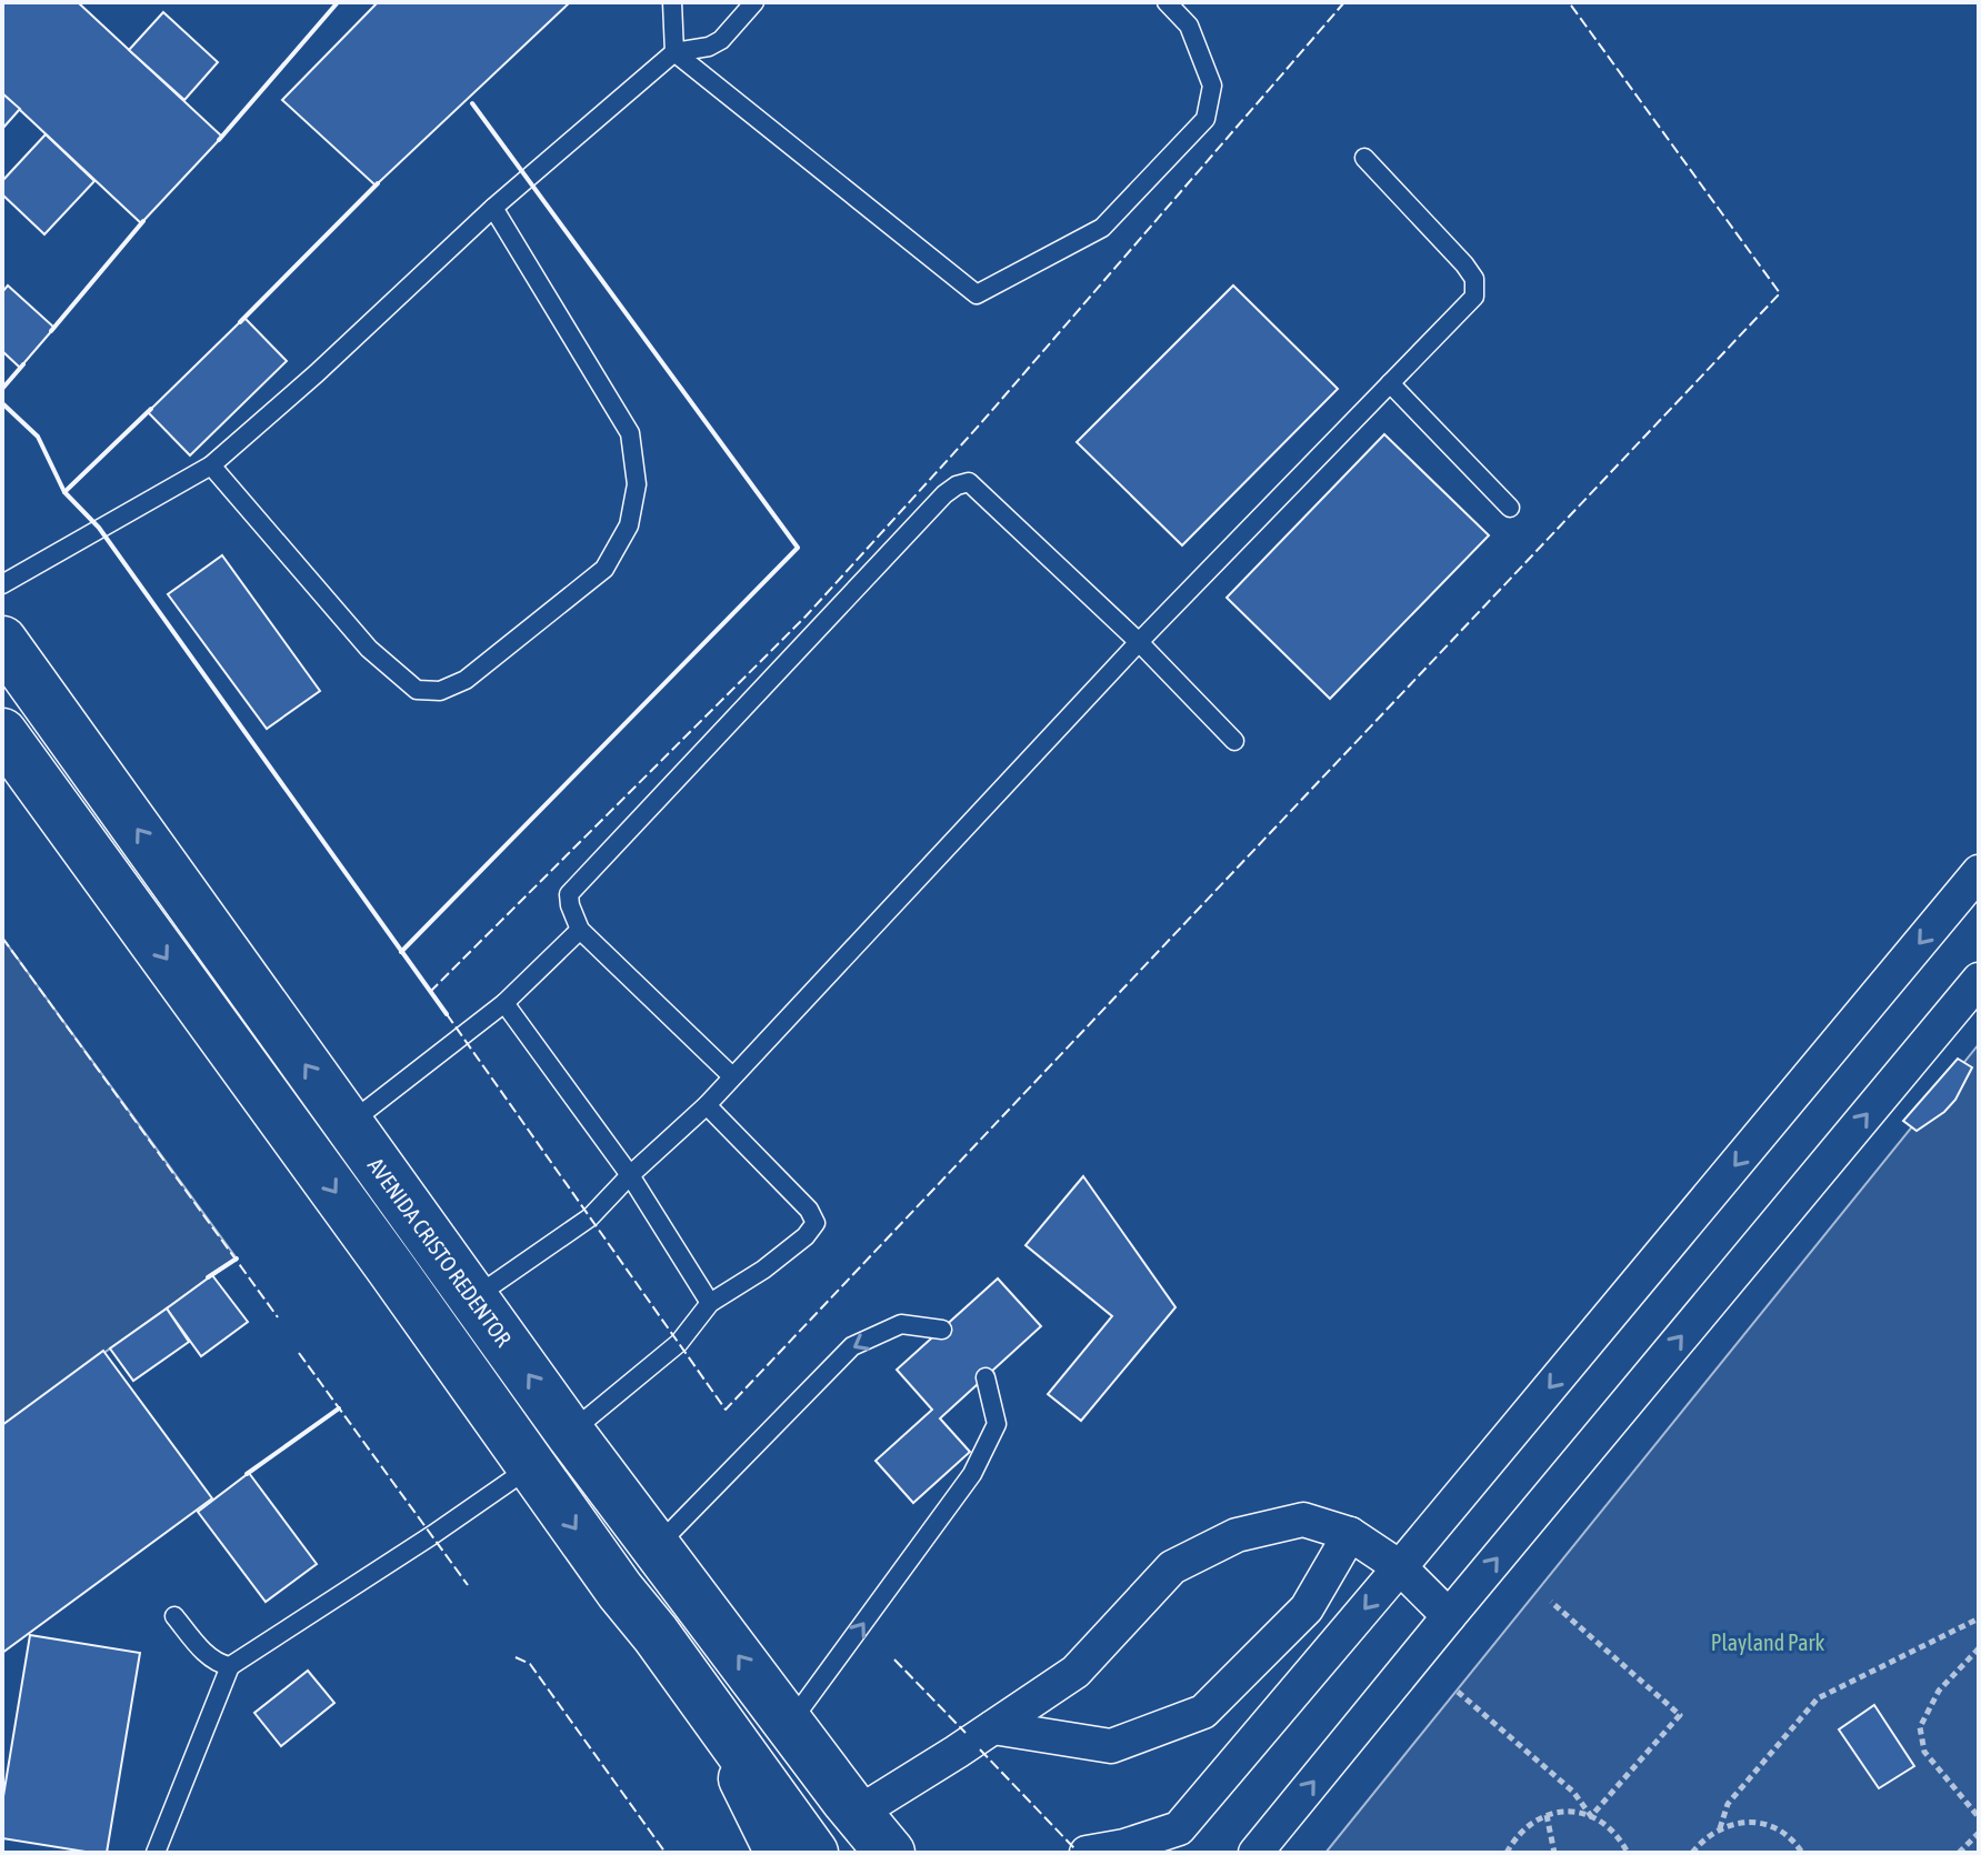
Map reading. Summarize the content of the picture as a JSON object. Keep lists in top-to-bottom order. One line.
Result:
{"streets":{"highway":["AVENIDA CRISTO REDENTOR"]},"parks":["Playland Park"]}
